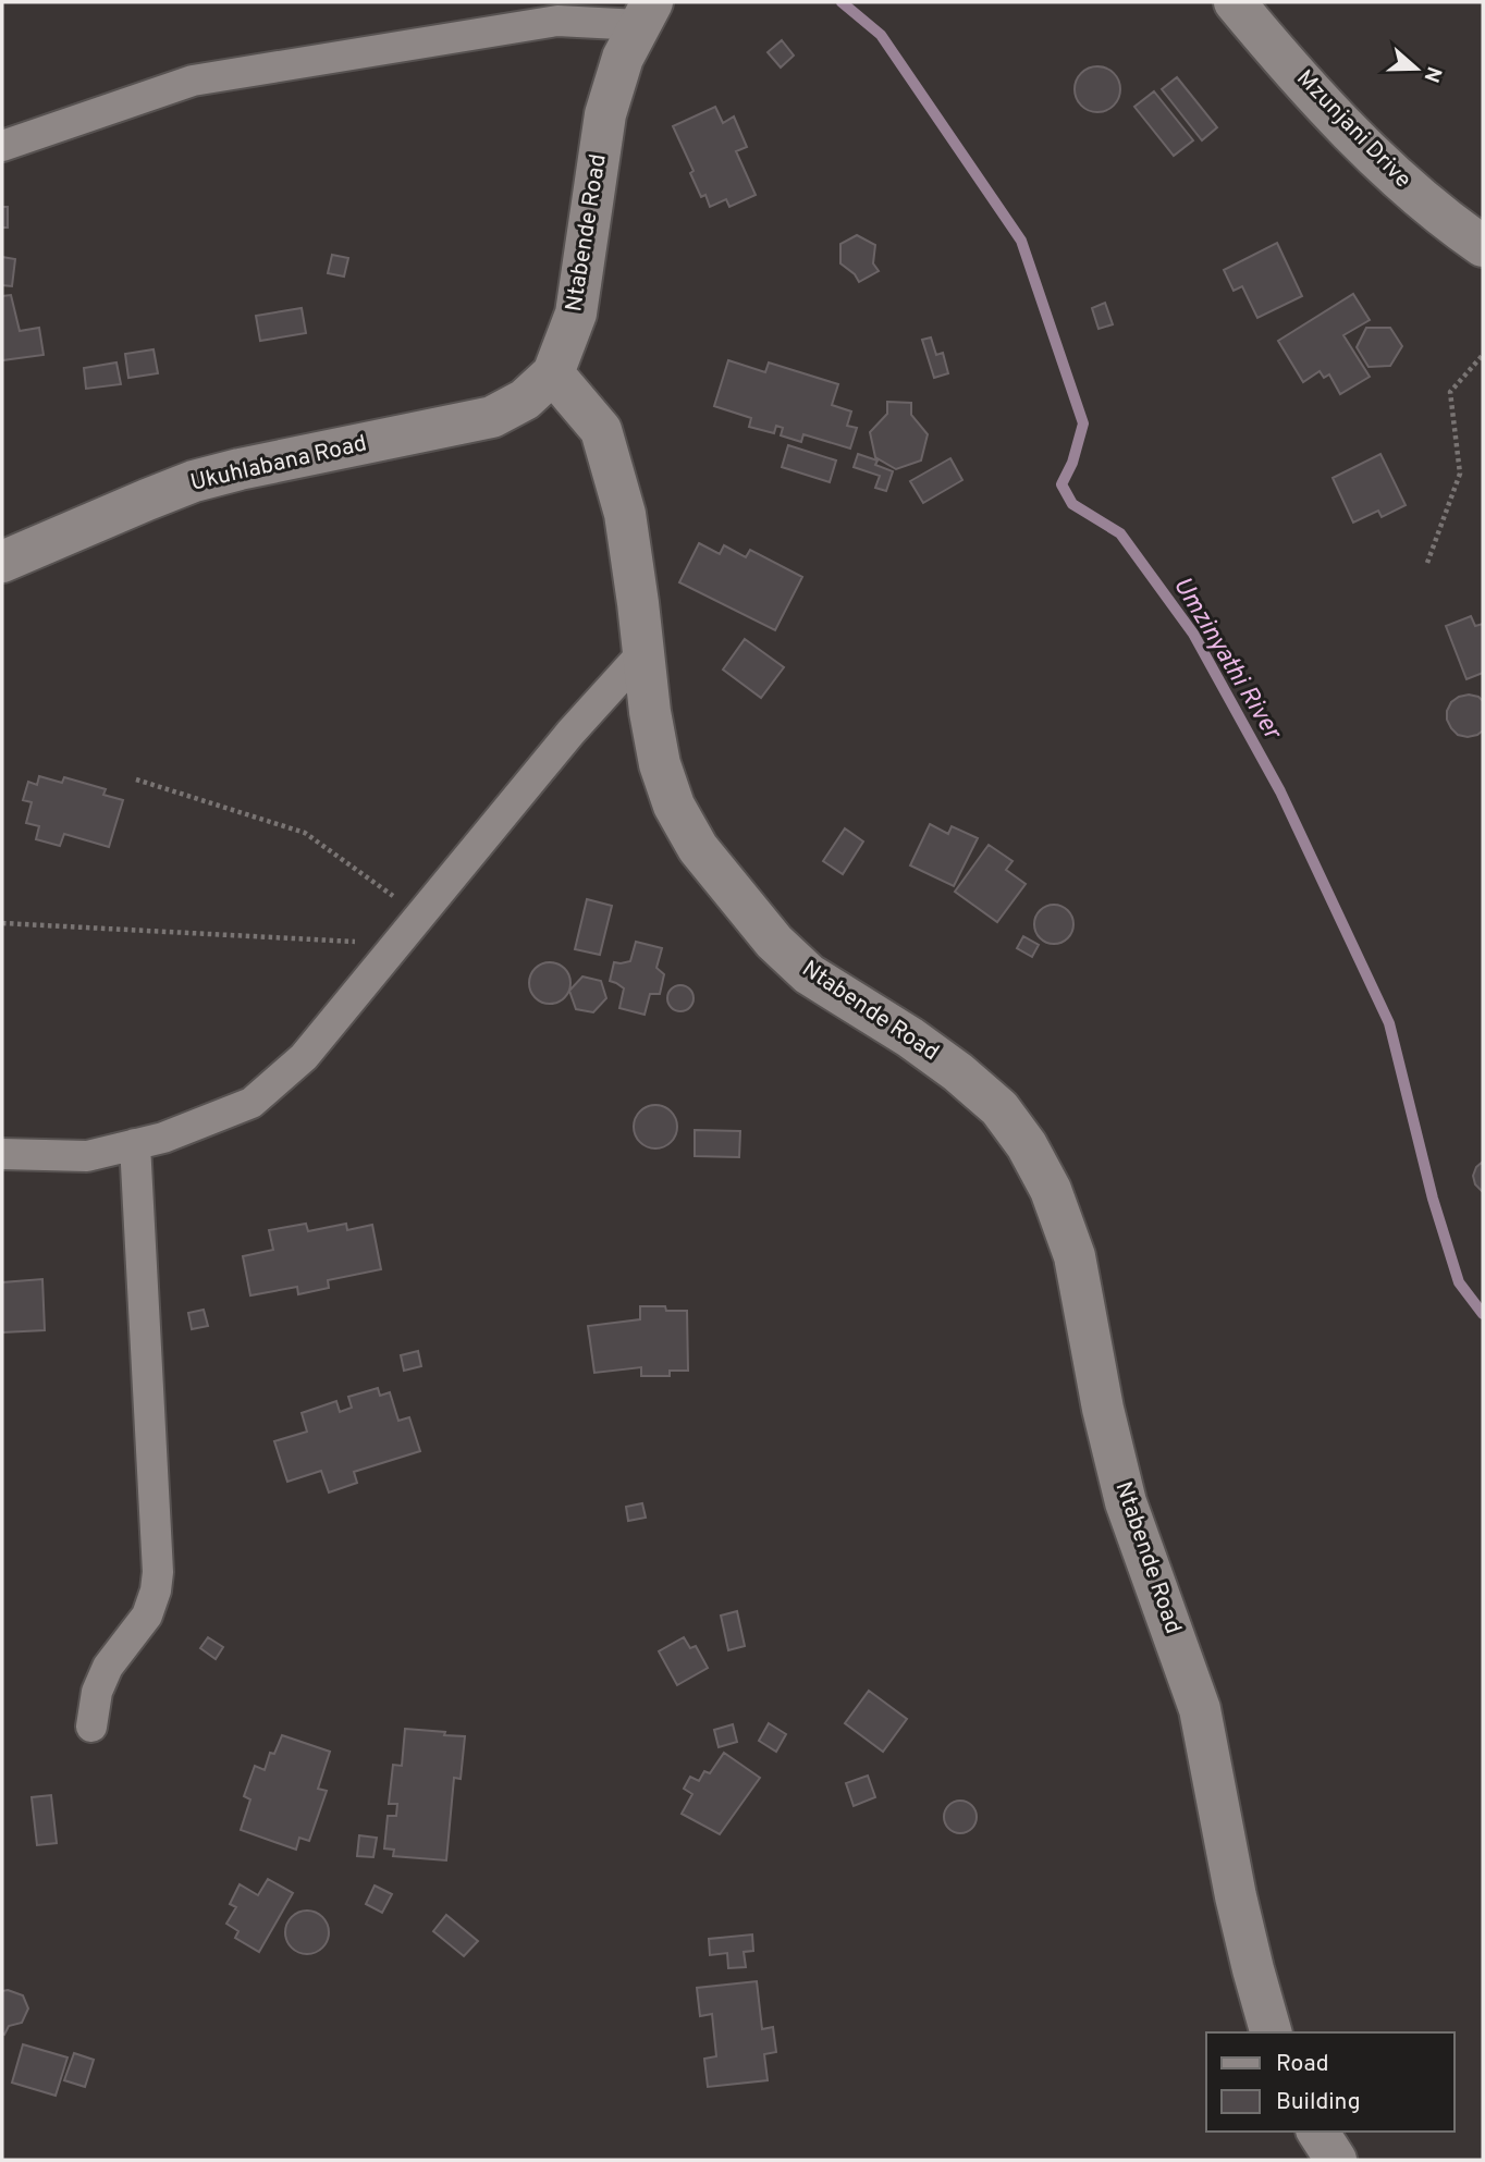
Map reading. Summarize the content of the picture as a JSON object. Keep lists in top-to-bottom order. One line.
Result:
{"streets":{"street":["Mzunjani Drive","Ntabende Road","Ukuhlabana Road"]},"crossings":[["Ntabende Road","Ukuhlabana Road"]],"water":["Umzinyathi River"],"legend":["Road","Building"],"north":"right"}
